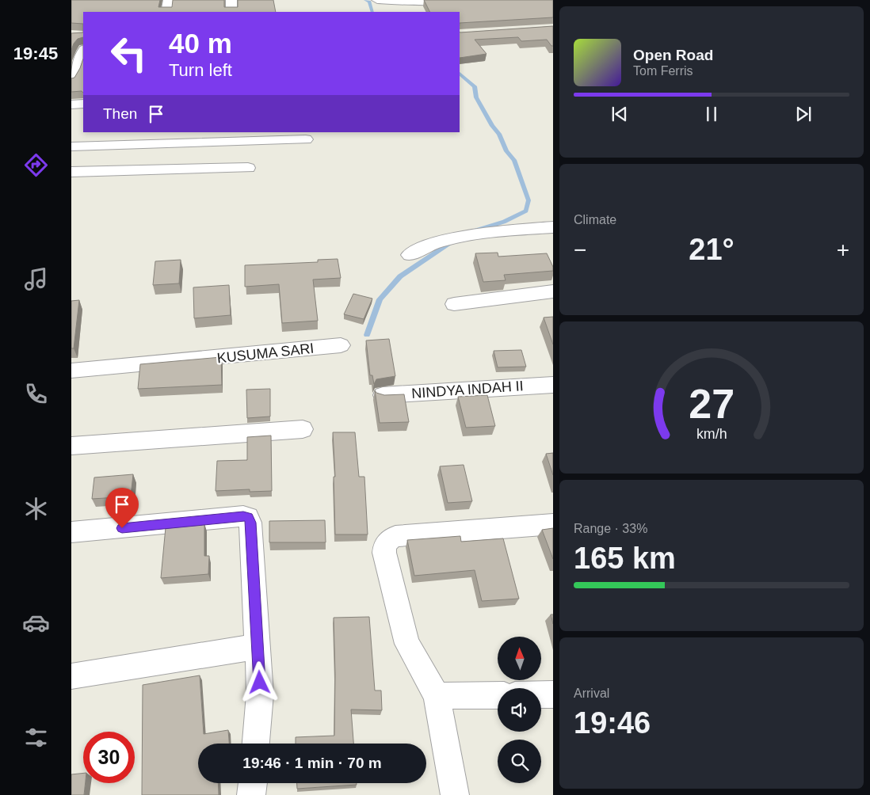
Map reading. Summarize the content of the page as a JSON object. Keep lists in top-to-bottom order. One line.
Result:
{"streets":{"street":["KUSUMA SARI","NINDYA INDAH II"]},"north":"top","page":{"tabs":"19:45","turn":["40 m","Turn left"],"song":["Open Road","Tom Ferris"],"then":"Then","tile":["Climate",["Range · 33%","165 km"],["Arrival","19:46"]],"heat":["−","21°","+"],"limit":"30","trip":"19:46 · 1 min · 70 m","gauge":["27","km/h"]}}
